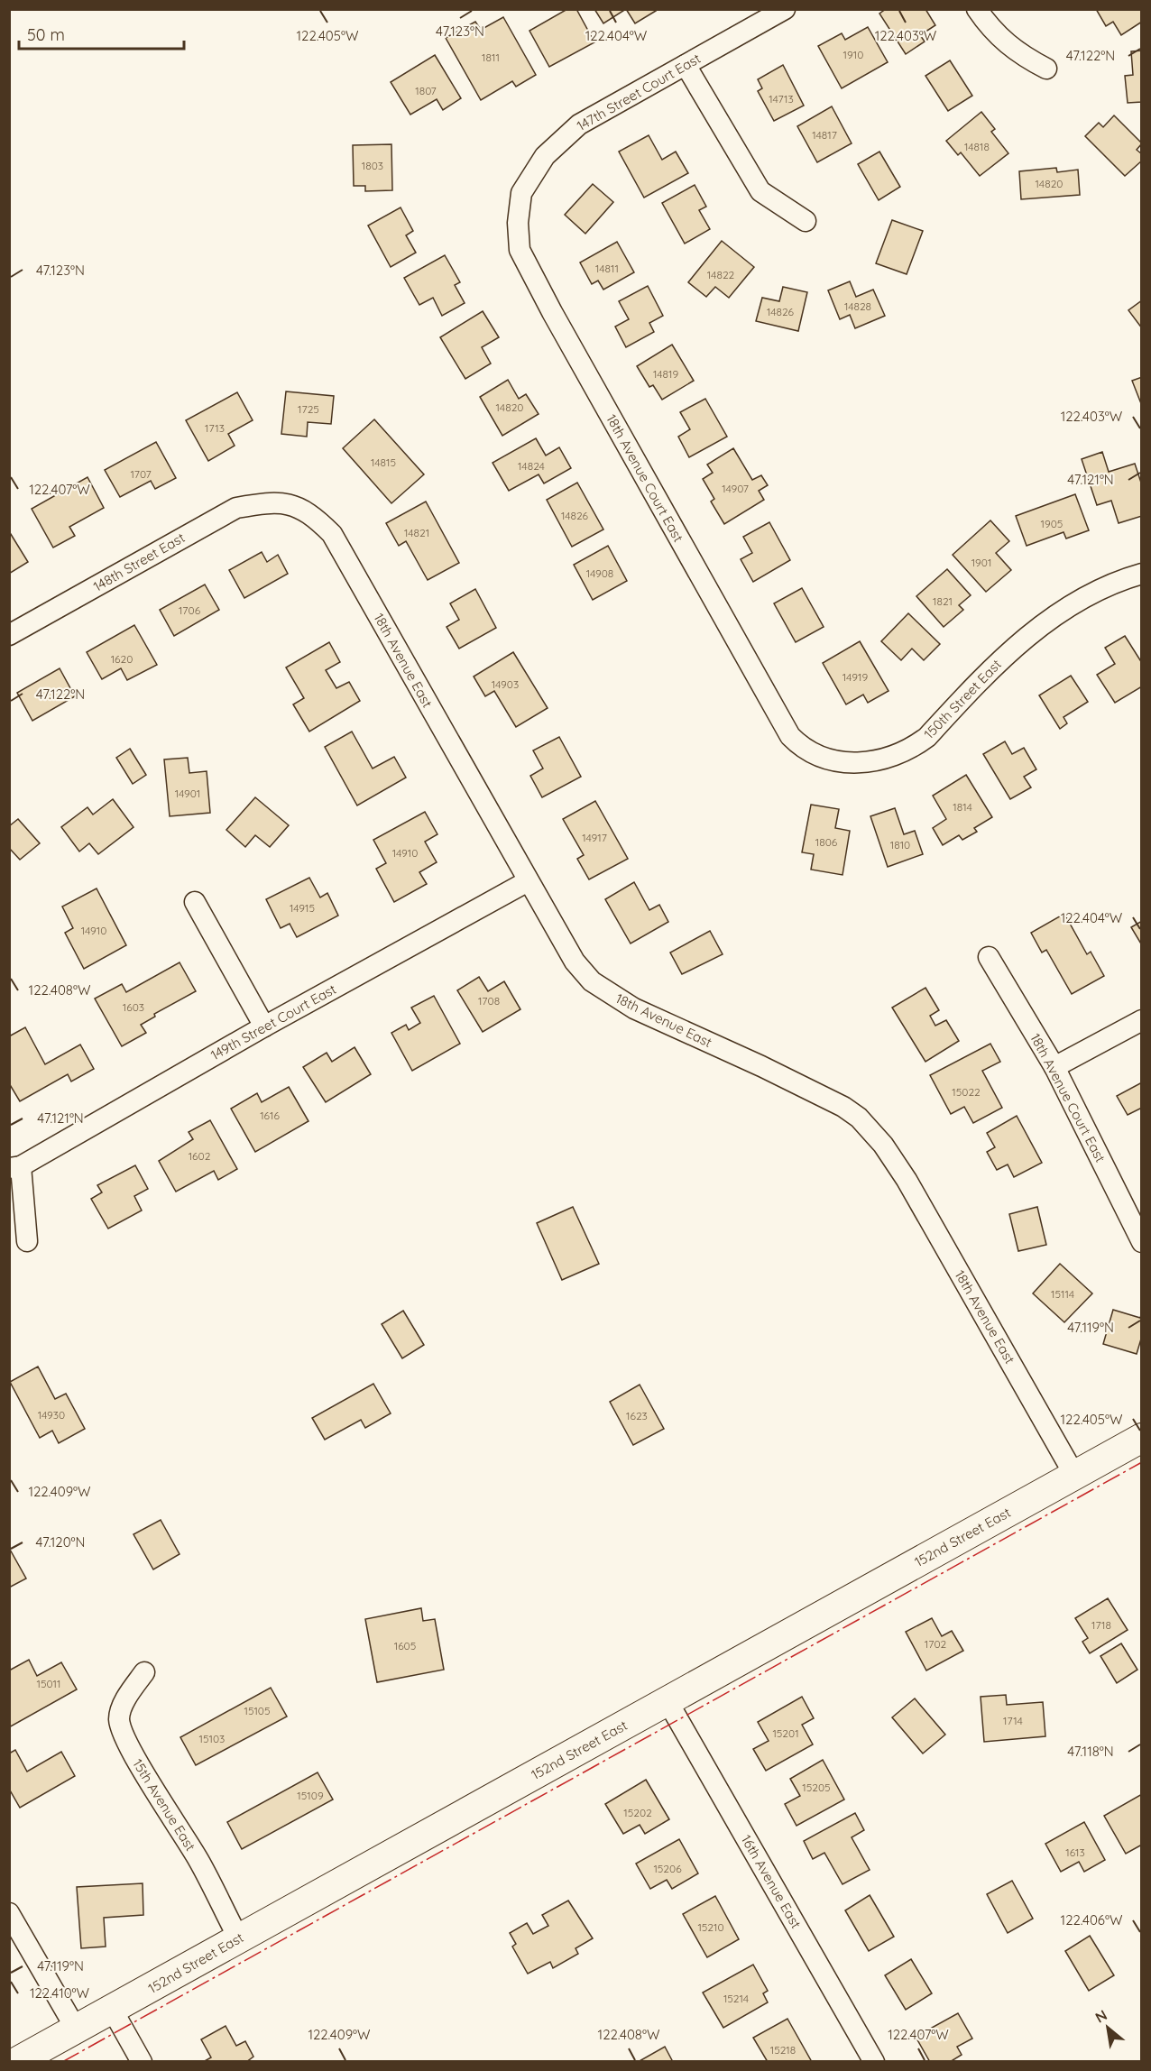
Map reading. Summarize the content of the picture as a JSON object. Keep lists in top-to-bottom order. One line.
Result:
{"streets":{"main road":["152nd Street East"],"street":["147th Street Court East","18th Avenue Court East","148th Street East","18th Avenue East","150th Street East","149th Street Court East","15th Avenue East","16th Avenue East"]},"crossings":[["147th Street Court East","18th Avenue Court East"],["18th Avenue Court East","150th Street East"],["148th Street East","18th Avenue East"],["18th Avenue East","149th Street Court East"],["18th Avenue East","152nd Street East"],["152nd Street East","15th Avenue East"],["152nd Street East","16th Avenue East"]],"house_numbers":["1910","1811","1807","14713","14817","14818","1803","14820","14811","14822","14828","14826","14819","14820","1725","1713","14815","14824","1707","14907","14826","1905","14821","1901","14908","1821","1706","1620","14919","14903","14901","1814","14917","1806","1810","14910","14915","14910","1708","1603","15022","1616","1602","15114","14930","1623","1718","1702","1605","15011","15105","1714","15201","15103","15205","15109","15202","1613","15206","15210","15214","15218"],"scale_bar":"50 m","north":"top left","coordinates":["47.123°N","122.404°W","122.403°W","122.405°W","47.122°N","47.121°N","122.407°W","122.408°W","47.119°N","122.409°W","47.120°N","47.118°N","122.406°W","122.410°W"]}
